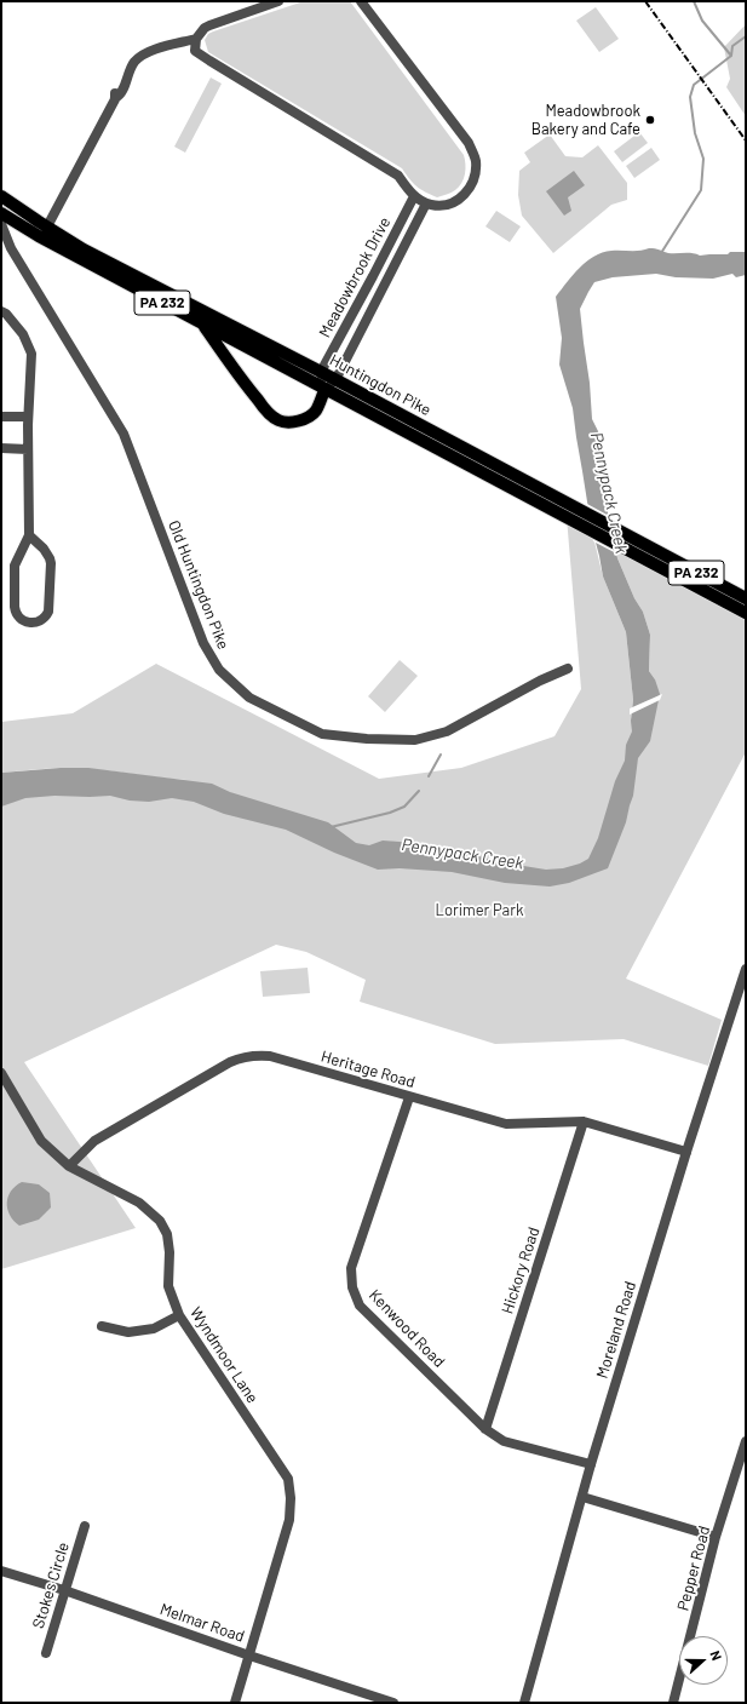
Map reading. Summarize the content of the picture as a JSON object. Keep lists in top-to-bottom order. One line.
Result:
{"streets":{"main road":["PA 232","Huntingdon Pike"],"street":["Meadowbrook Drive","Old Huntingdon Pike","Heritage Road","Hickory Road","Kenwood Road","Moreland Road","Wyndmoor Lane","Pepper Road","Stokes Circle","Melmar Road"]},"crossings":[["Meadowbrook Drive","Huntingdon Pike"],["Heritage Road","Hickory Road"],["Heritage Road","Kenwood Road"],["Heritage Road","Moreland Road"],["Heritage Road","Wyndmoor Lane"],["Hickory Road","Kenwood Road"],["Kenwood Road","Moreland Road"],["Wyndmoor Lane","Melmar Road"],["Stokes Circle","Melmar Road"]],"water":["Pennypack Creek"],"parks":["Lorimer Park"],"places":["Meadowbrook Bakery and Cafe"],"north":"right"}
